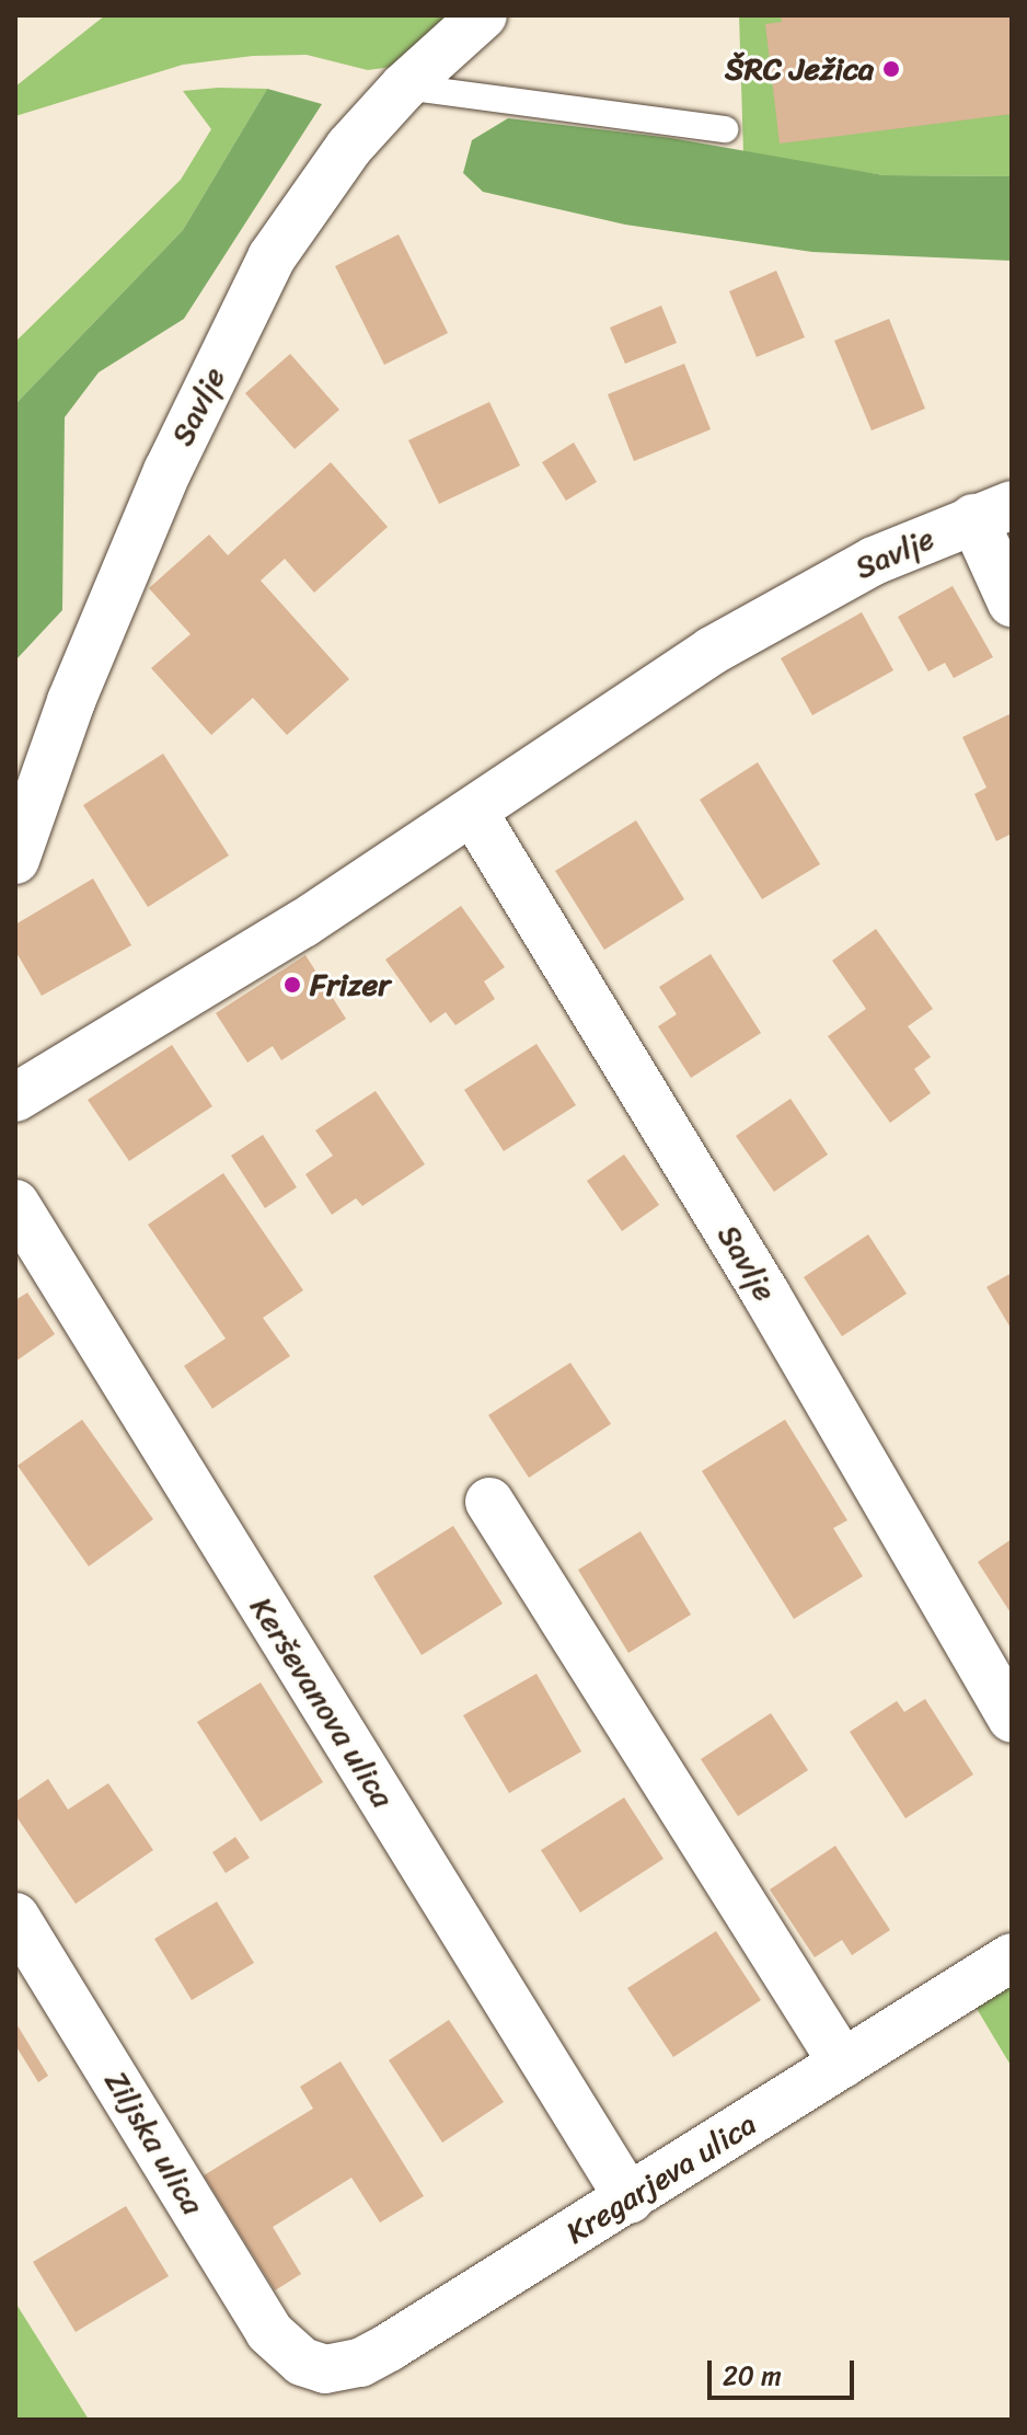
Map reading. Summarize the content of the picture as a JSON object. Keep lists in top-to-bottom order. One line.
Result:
{"streets":{"street":["Savlje","Kerševanova ulica","Ziljska ulica","Kregarjeva ulica"]},"crossings":[["Kerševanova ulica","Kregarjeva ulica"],["Ziljska ulica","Kregarjeva ulica"]],"places":["ŠRC Ježica","Frizer"],"scale_bar":"20 m"}
